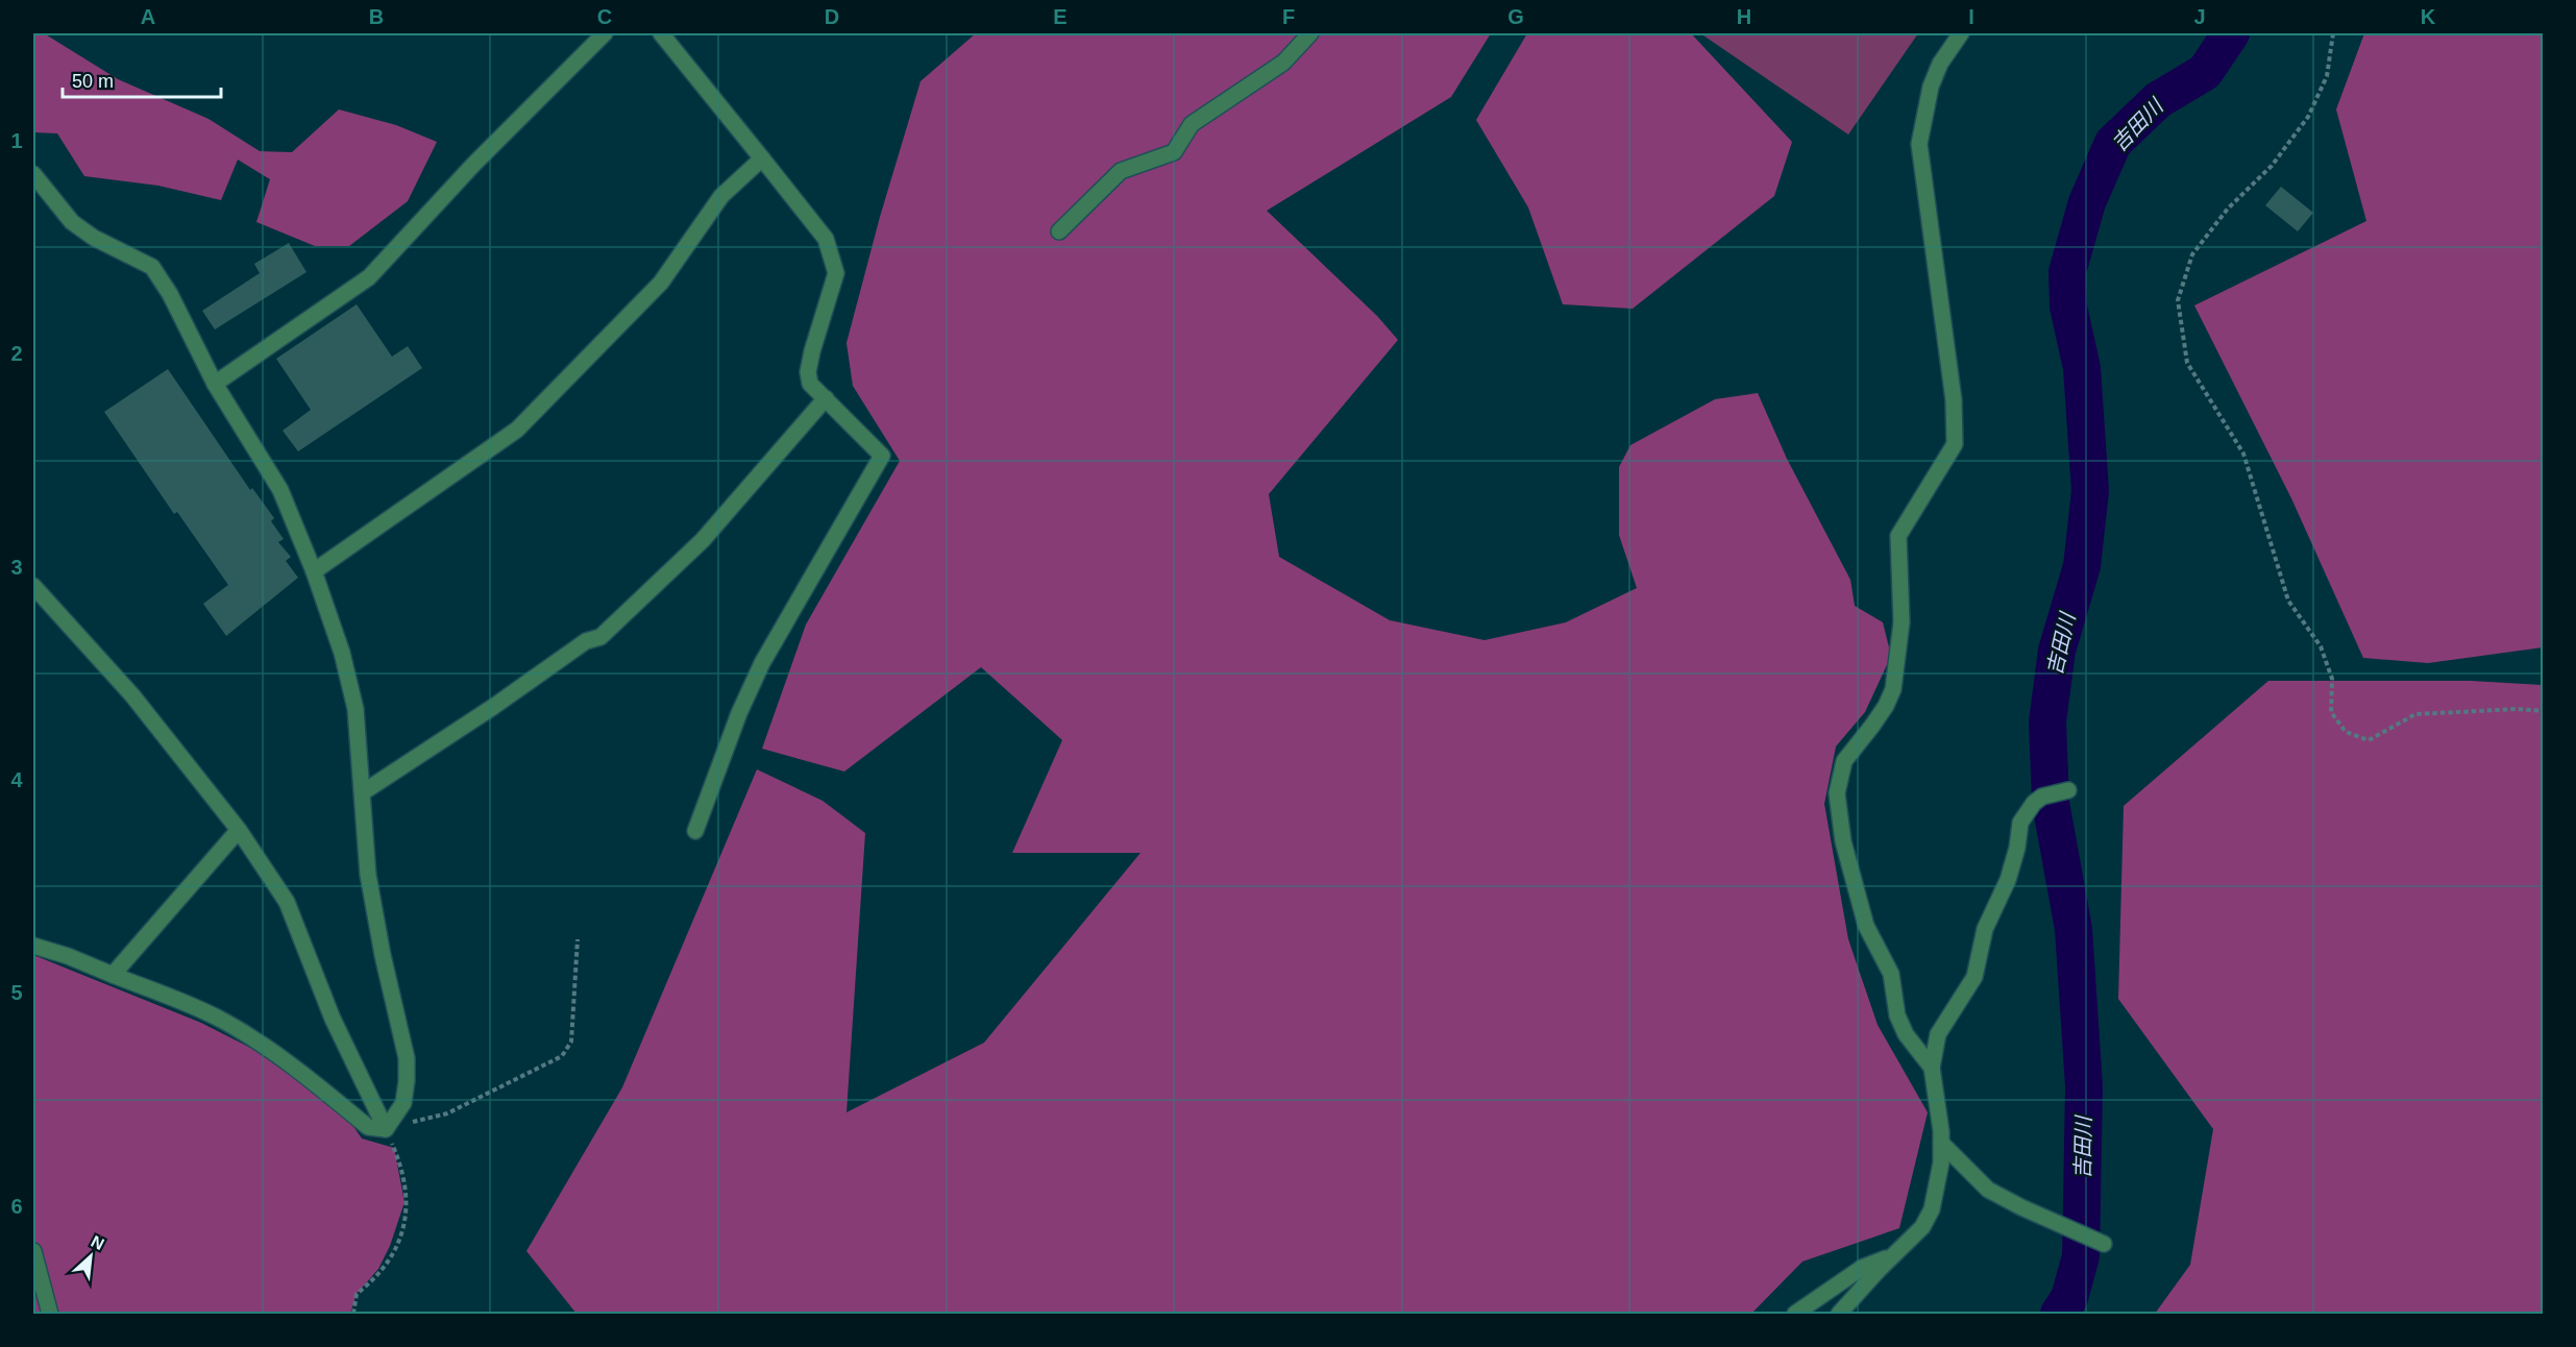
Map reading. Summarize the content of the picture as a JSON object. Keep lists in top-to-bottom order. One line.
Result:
{"water":["吉田川"],"scale_bar":"50 m","north":"top right","grid":{"columns":["A","B","C","D","E","F","G","H","I","J","K"],"rows":["1","2","3","4","5","6"]}}
